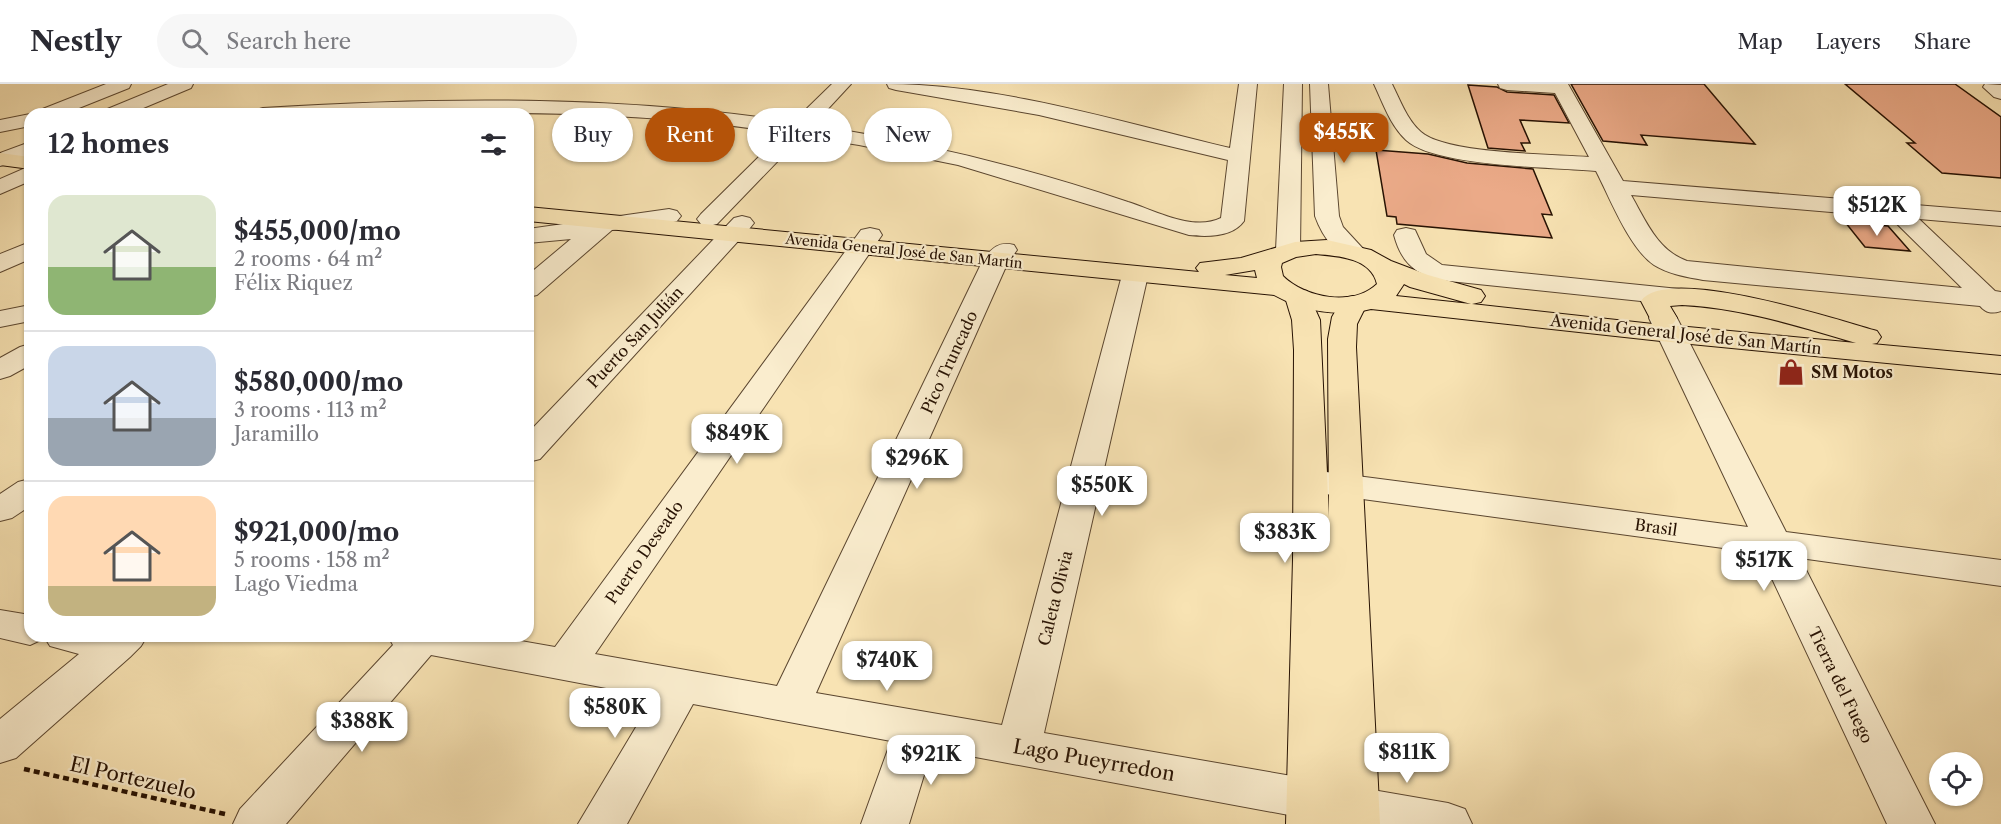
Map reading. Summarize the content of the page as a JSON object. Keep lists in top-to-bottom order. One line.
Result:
{"streets":{"main road":["Avenida General José de San Martín"],"street":["Puerto San Julián","Pico Truncado","Brasil","Puerto Deseado","Caleta Olivia","Tierra del Fuego","Lago Pueyrredon"],"path":["El Portezuelo"]},"crossings":[["Avenida General José de San Martín","Puerto San Julián"],["Avenida General José de San Martín","Pico Truncado"],["Avenida General José de San Martín","Puerto Deseado"],["Avenida General José de San Martín","Caleta Olivia"],["Avenida General José de San Martín","Tierra del Fuego"],["Pico Truncado","Lago Pueyrredon"],["Brasil","Tierra del Fuego"],["Puerto Deseado","Lago Pueyrredon"],["Caleta Olivia","Lago Pueyrredon"]],"places":{"shop":["SM Motos"]},"page":{"header":"Nestly","search":"Search here","nav":["Map","Layers","Share"],"chip":["Buy","Rent","Filters","New"],"heading":"12 homes","price":["$455K","$512K","$849K","$296K","$550K","$383K","$517K","$740K","$580K","$388K","$811K","$921K"],"list":[{"name":"$455,000/mo","note":"2 rooms · 64 m² · Félix Riquez"},{"name":"$580,000/mo","note":"3 rooms · 113 m² · Jaramillo"},{"name":"$921,000/mo","note":"5 rooms · 158 m² · Lago Viedma"}]}}
